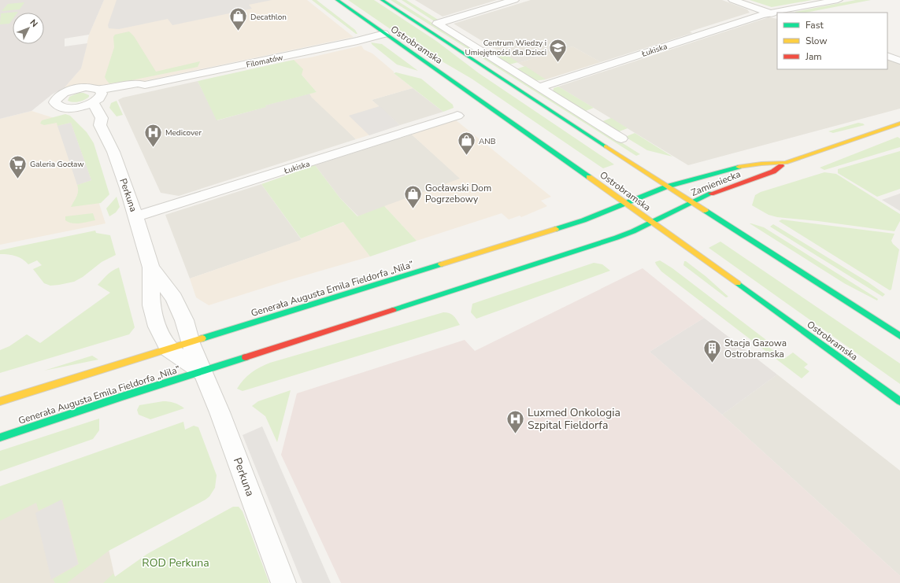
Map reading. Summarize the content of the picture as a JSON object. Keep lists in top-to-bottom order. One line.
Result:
{"streets":{"main road":["Ostrobramska","Zamieniecka","Generała Augusta Emila Fieldorfa „Nila”"],"street":["Łukiska","Filomatów","Perkuna"]},"crossings":[["Ostrobramska","Filomatów"],["Ostrobramska","Zamieniecka"],["Ostrobramska","Generała Augusta Emila Fieldorfa „Nila”"],["Łukiska","Perkuna"],["Filomatów","Perkuna"],["Zamieniecka","Generała Augusta Emila Fieldorfa „Nila”"],["Perkuna","Generała Augusta Emila Fieldorfa „Nila”"]],"parks":["ROD Perkuna"],"places":{"shop":["Decathlon","ANB","Gocławski Dom Pogrzebowy"],"school or university":["Centrum Wiedzy i Umiejętności dla Dzieci"],"hospital":["Medicover","Luxmed Onkologia Szpital Fieldorfa"],"supermarket":["Galeria Gocław"],"building":["Stacja Gazowa Ostrobramska"]},"legend":["Fast","Slow","Jam"],"north":"top right"}
